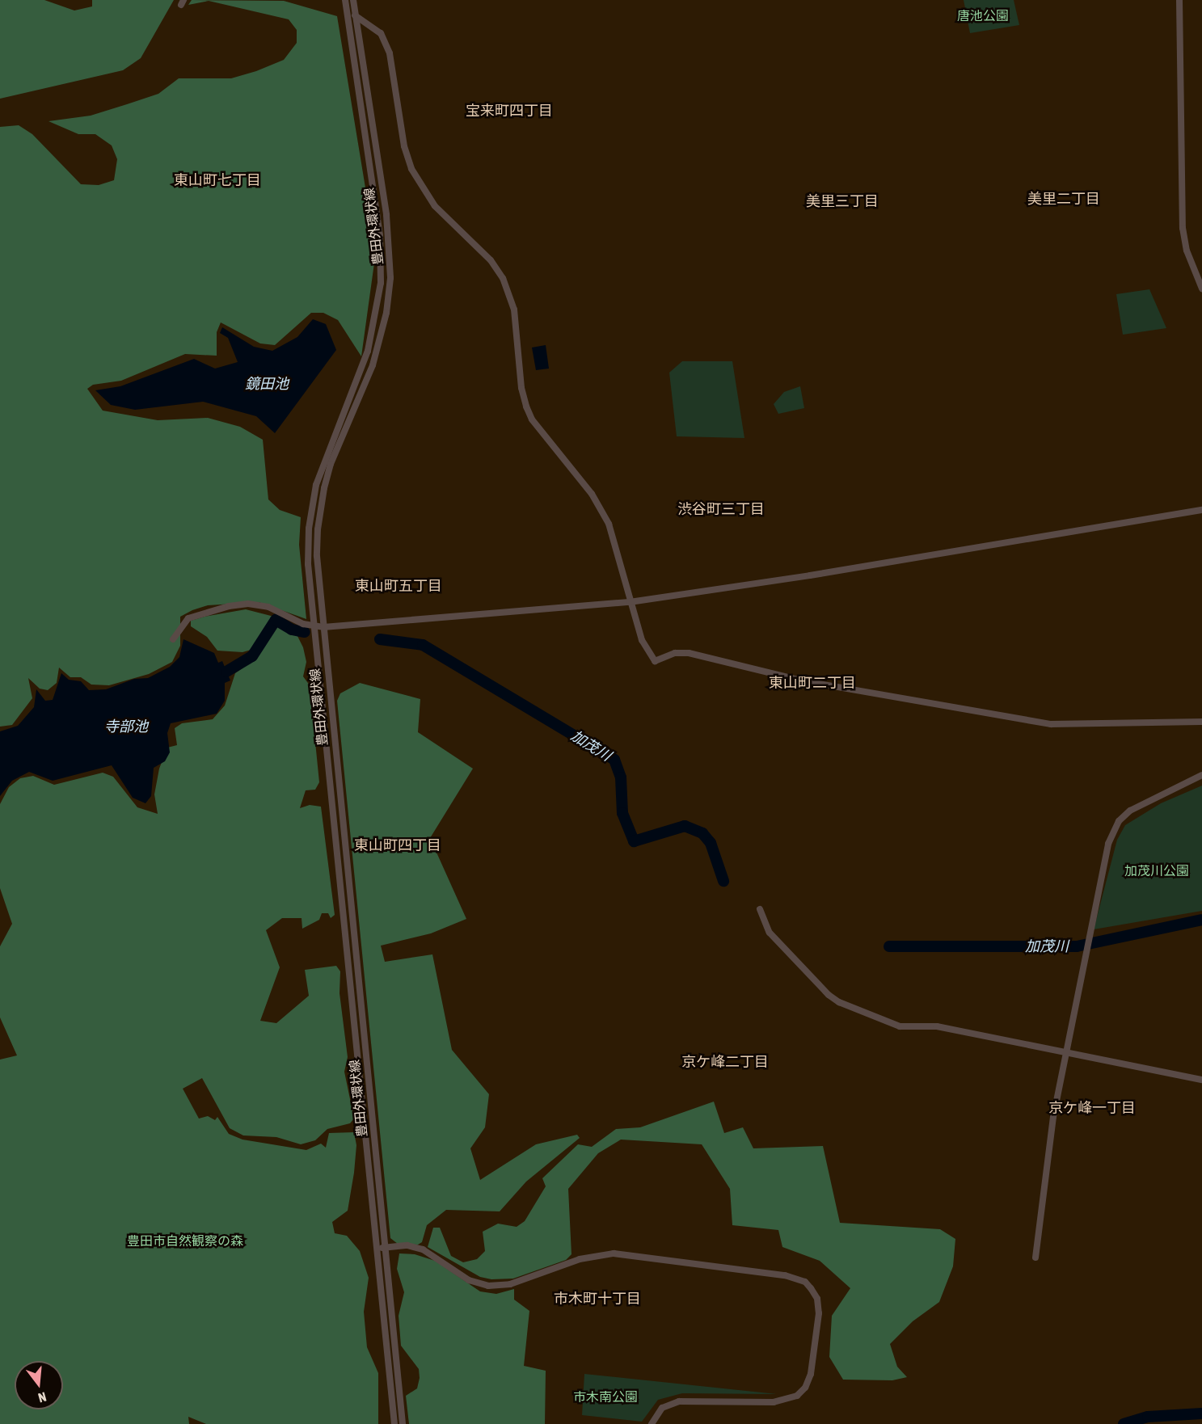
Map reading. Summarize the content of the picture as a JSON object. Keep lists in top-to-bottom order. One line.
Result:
{"streets":{"street":["豊田外環状線"]},"districts":["宝来町四丁目","東山町七丁目","美里二丁目","美里三丁目","渋谷町三丁目","東山町五丁目","東山町二丁目","東山町四丁目","京ケ峰二丁目","京ケ峰一丁目","市木町十丁目"],"water":["鏡田池","寺部池","加茂川"],"parks":["唐池公園","加茂川公園","豊田市自然観察の森","市木南公園"],"north":"bottom"}
